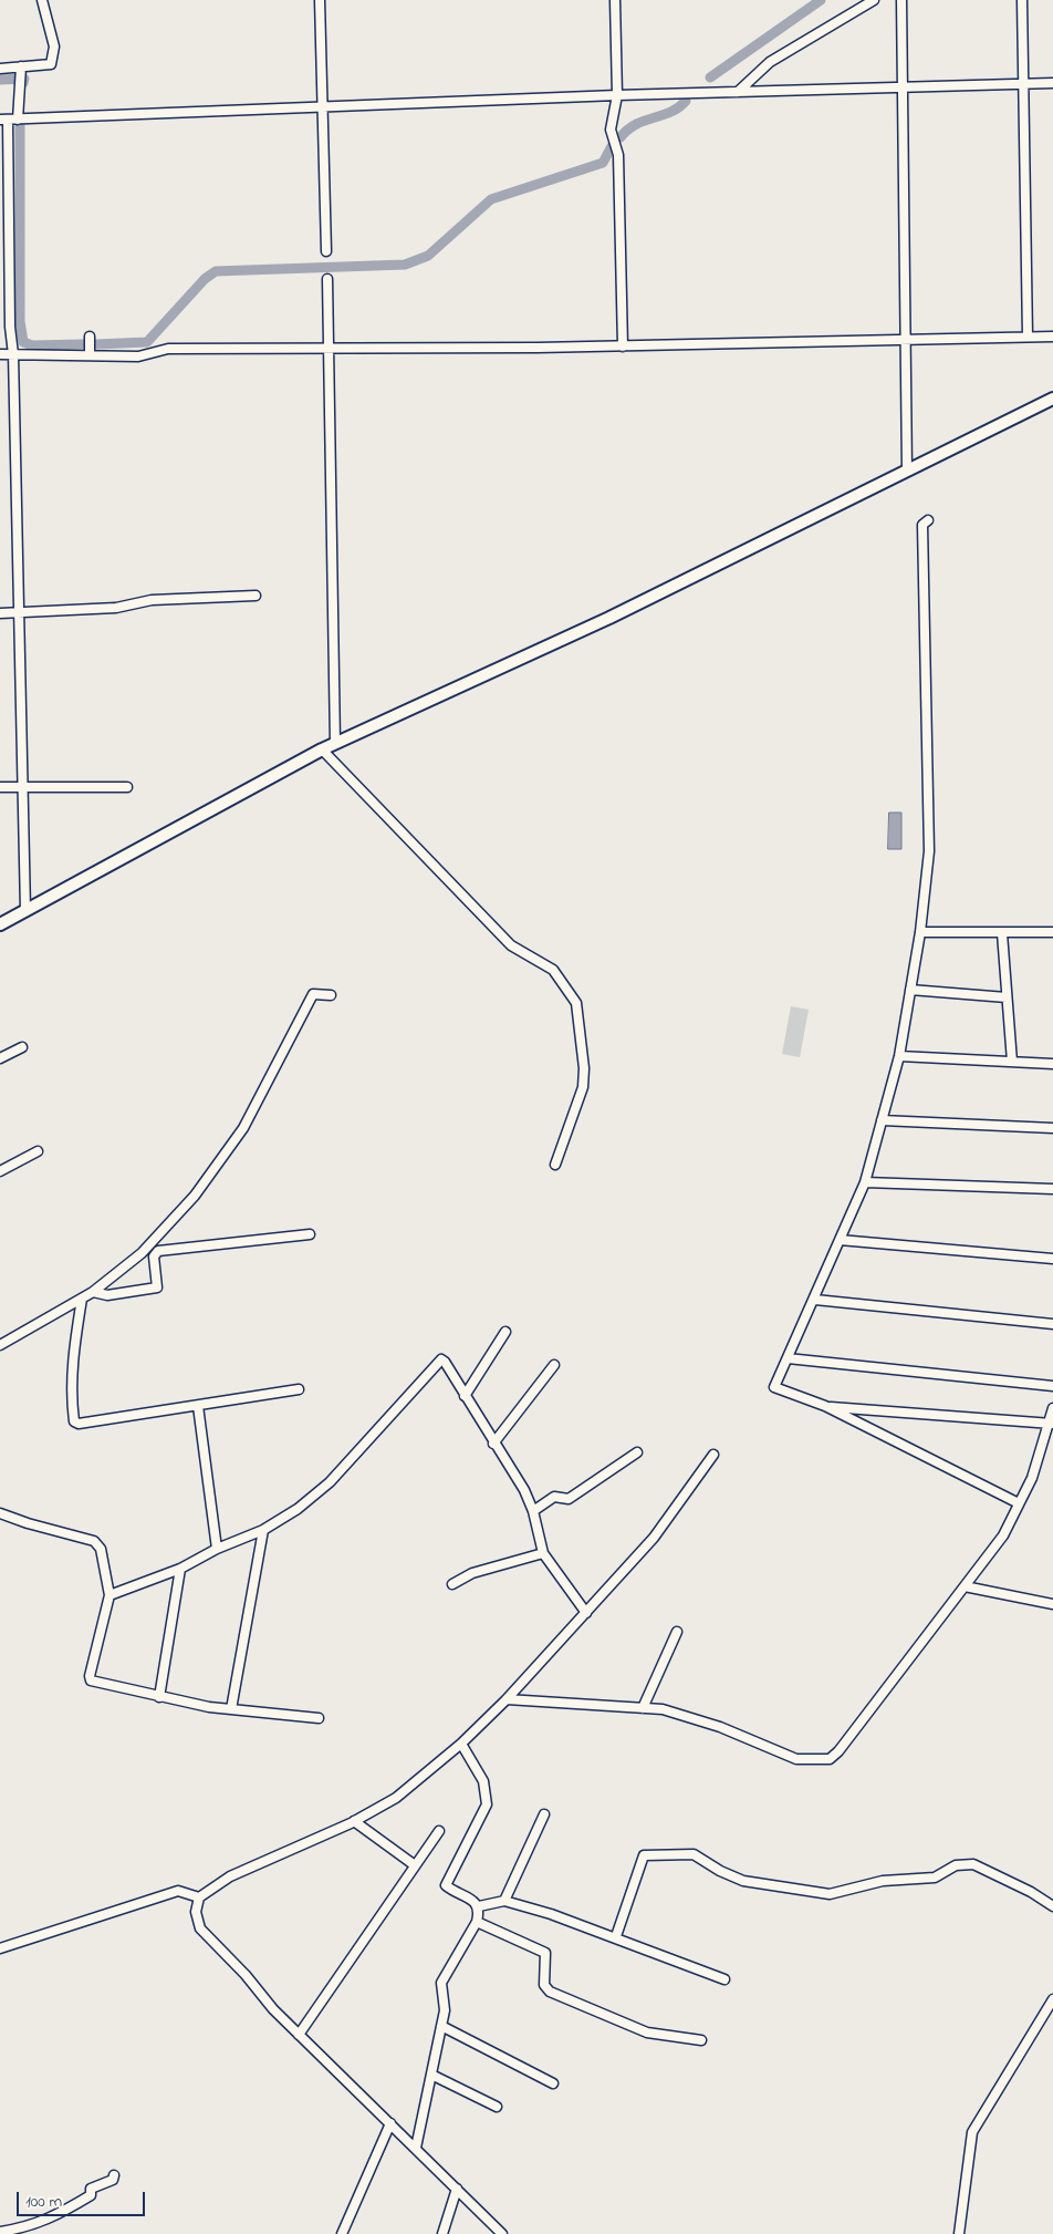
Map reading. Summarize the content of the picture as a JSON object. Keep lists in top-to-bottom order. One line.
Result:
{"scale_bar":"100 m"}
